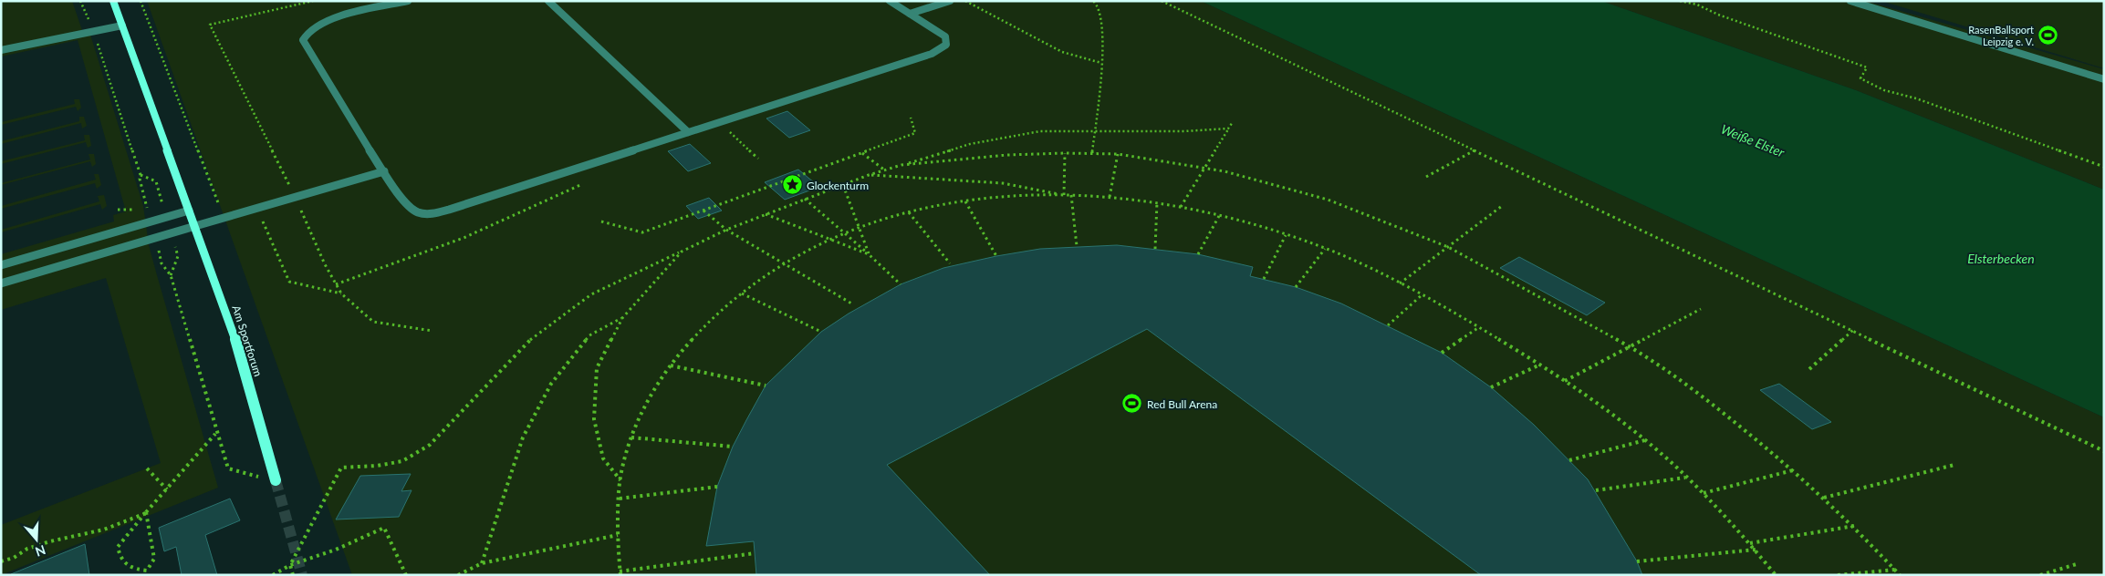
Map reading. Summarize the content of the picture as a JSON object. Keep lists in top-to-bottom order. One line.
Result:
{"streets":{"main road":["Am Sportforum"]},"water":["Weiße Elster","Elsterbecken"],"places":{"sports":["RasenBallsport Leipzig e. V.","Red Bull Arena"],"place":["Glockenturm"]},"north":"bottom"}
